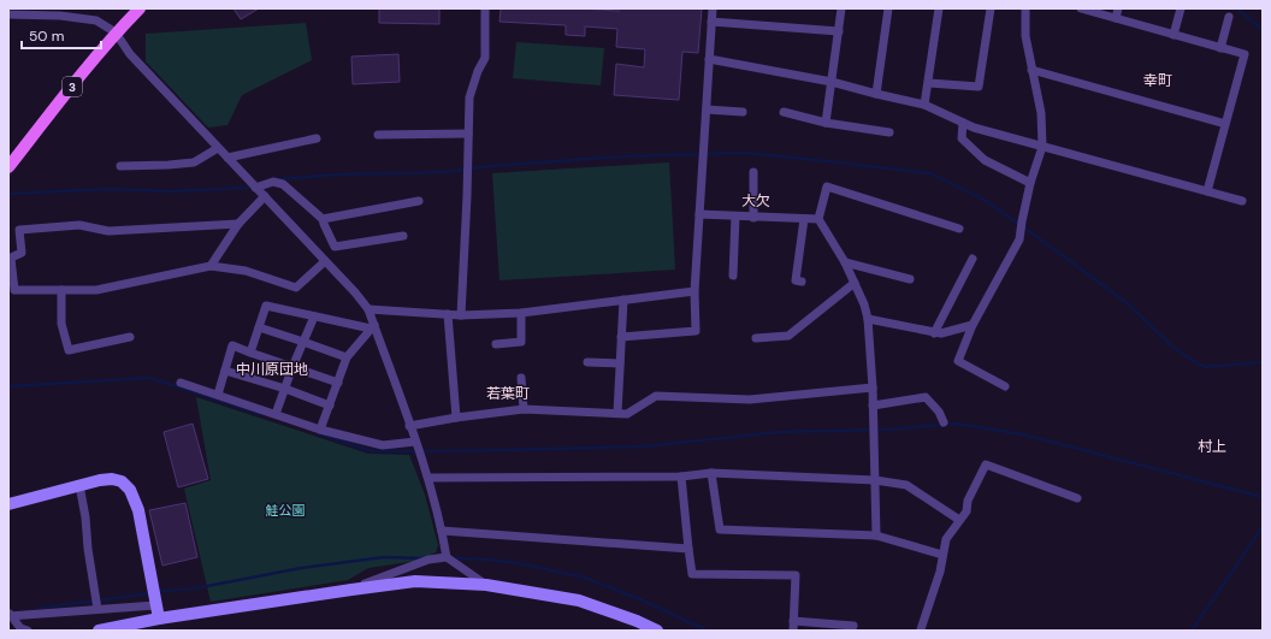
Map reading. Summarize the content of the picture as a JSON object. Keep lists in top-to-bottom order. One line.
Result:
{"streets":{"main road":["3"]},"districts":["幸町","大欠","中川原団地","若葉町","村上"],"parks":["鮭公園"],"scale_bar":"50 m"}
